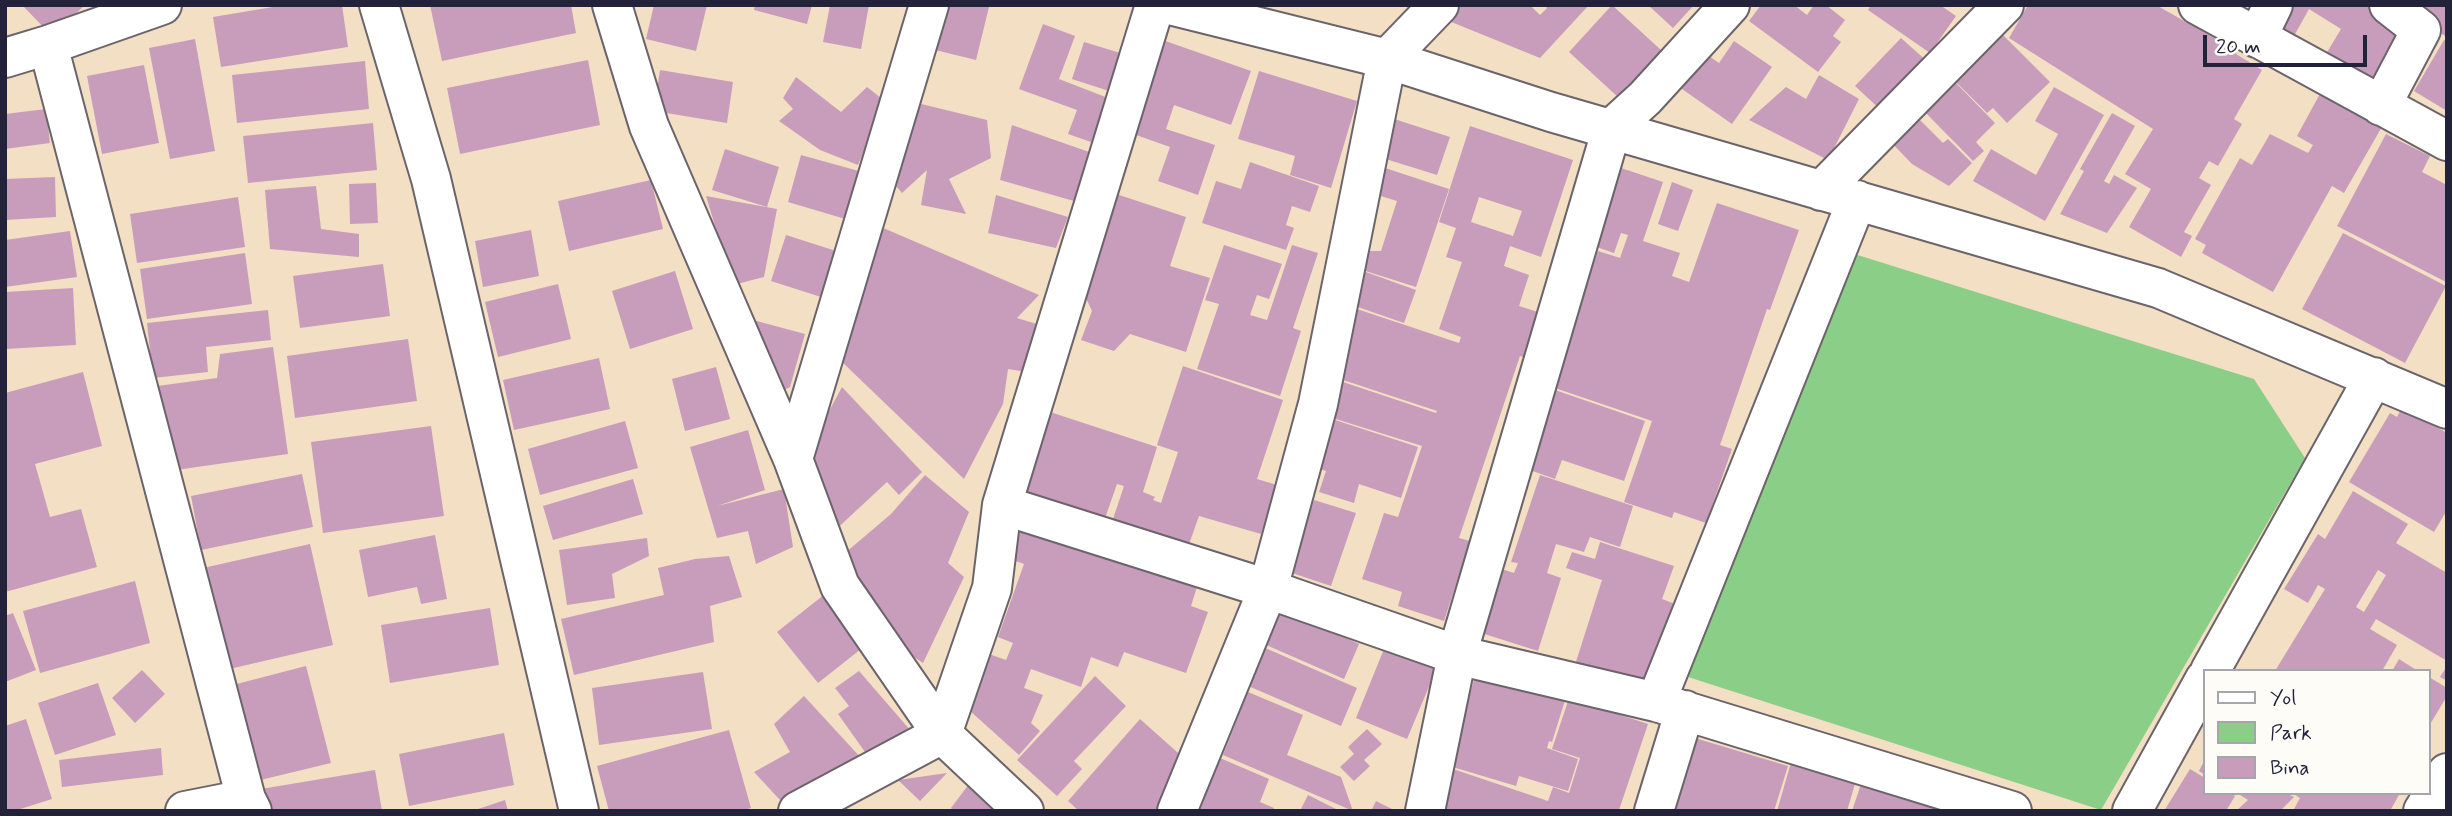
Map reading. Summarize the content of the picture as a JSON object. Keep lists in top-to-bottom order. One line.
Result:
{"legend":["Yol","Park","Bina"],"scale_bar":"20 m"}
